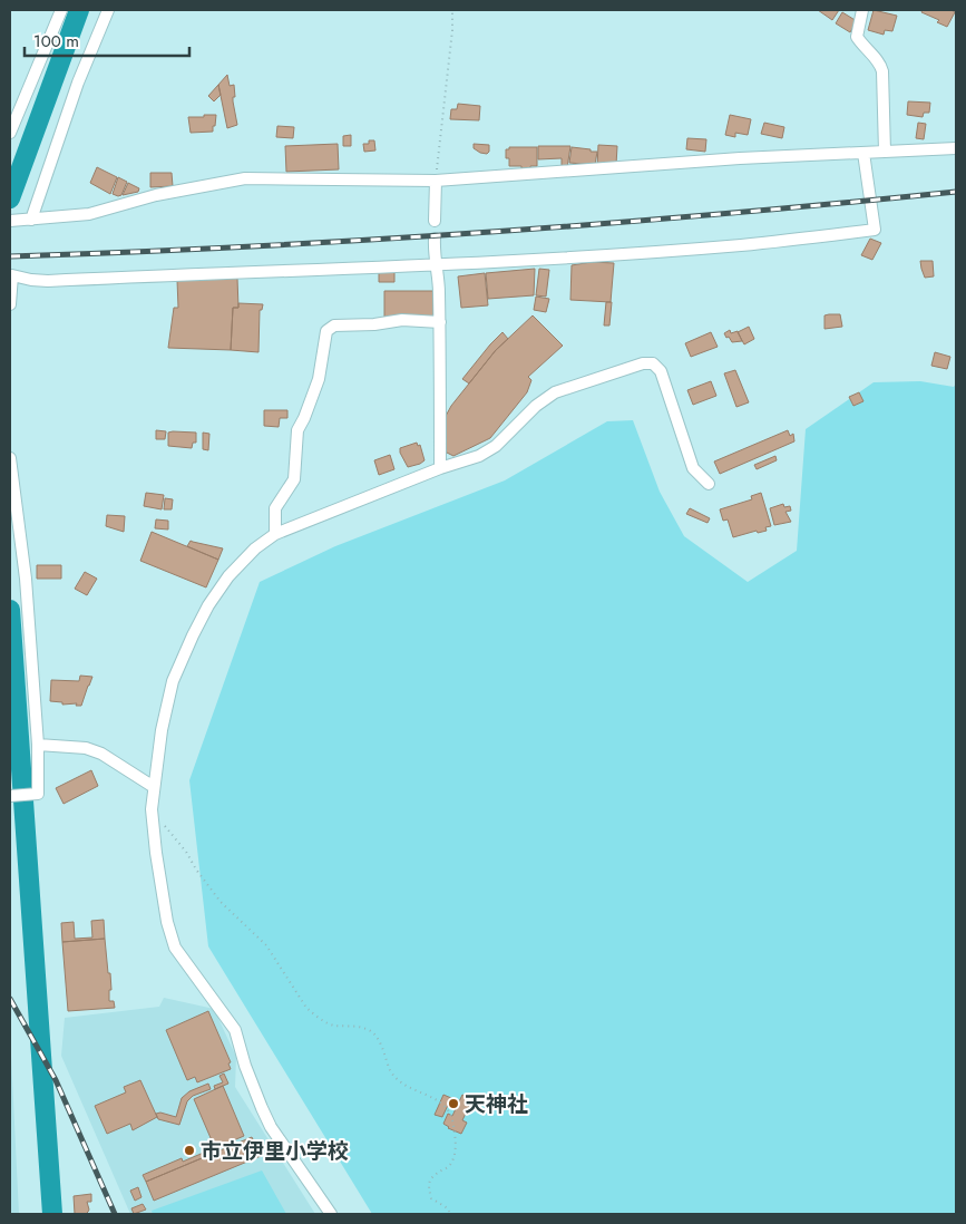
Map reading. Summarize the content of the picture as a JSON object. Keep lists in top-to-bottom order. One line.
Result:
{"places":["天神社","市立伊里小学校"],"scale_bar":"100 m"}
